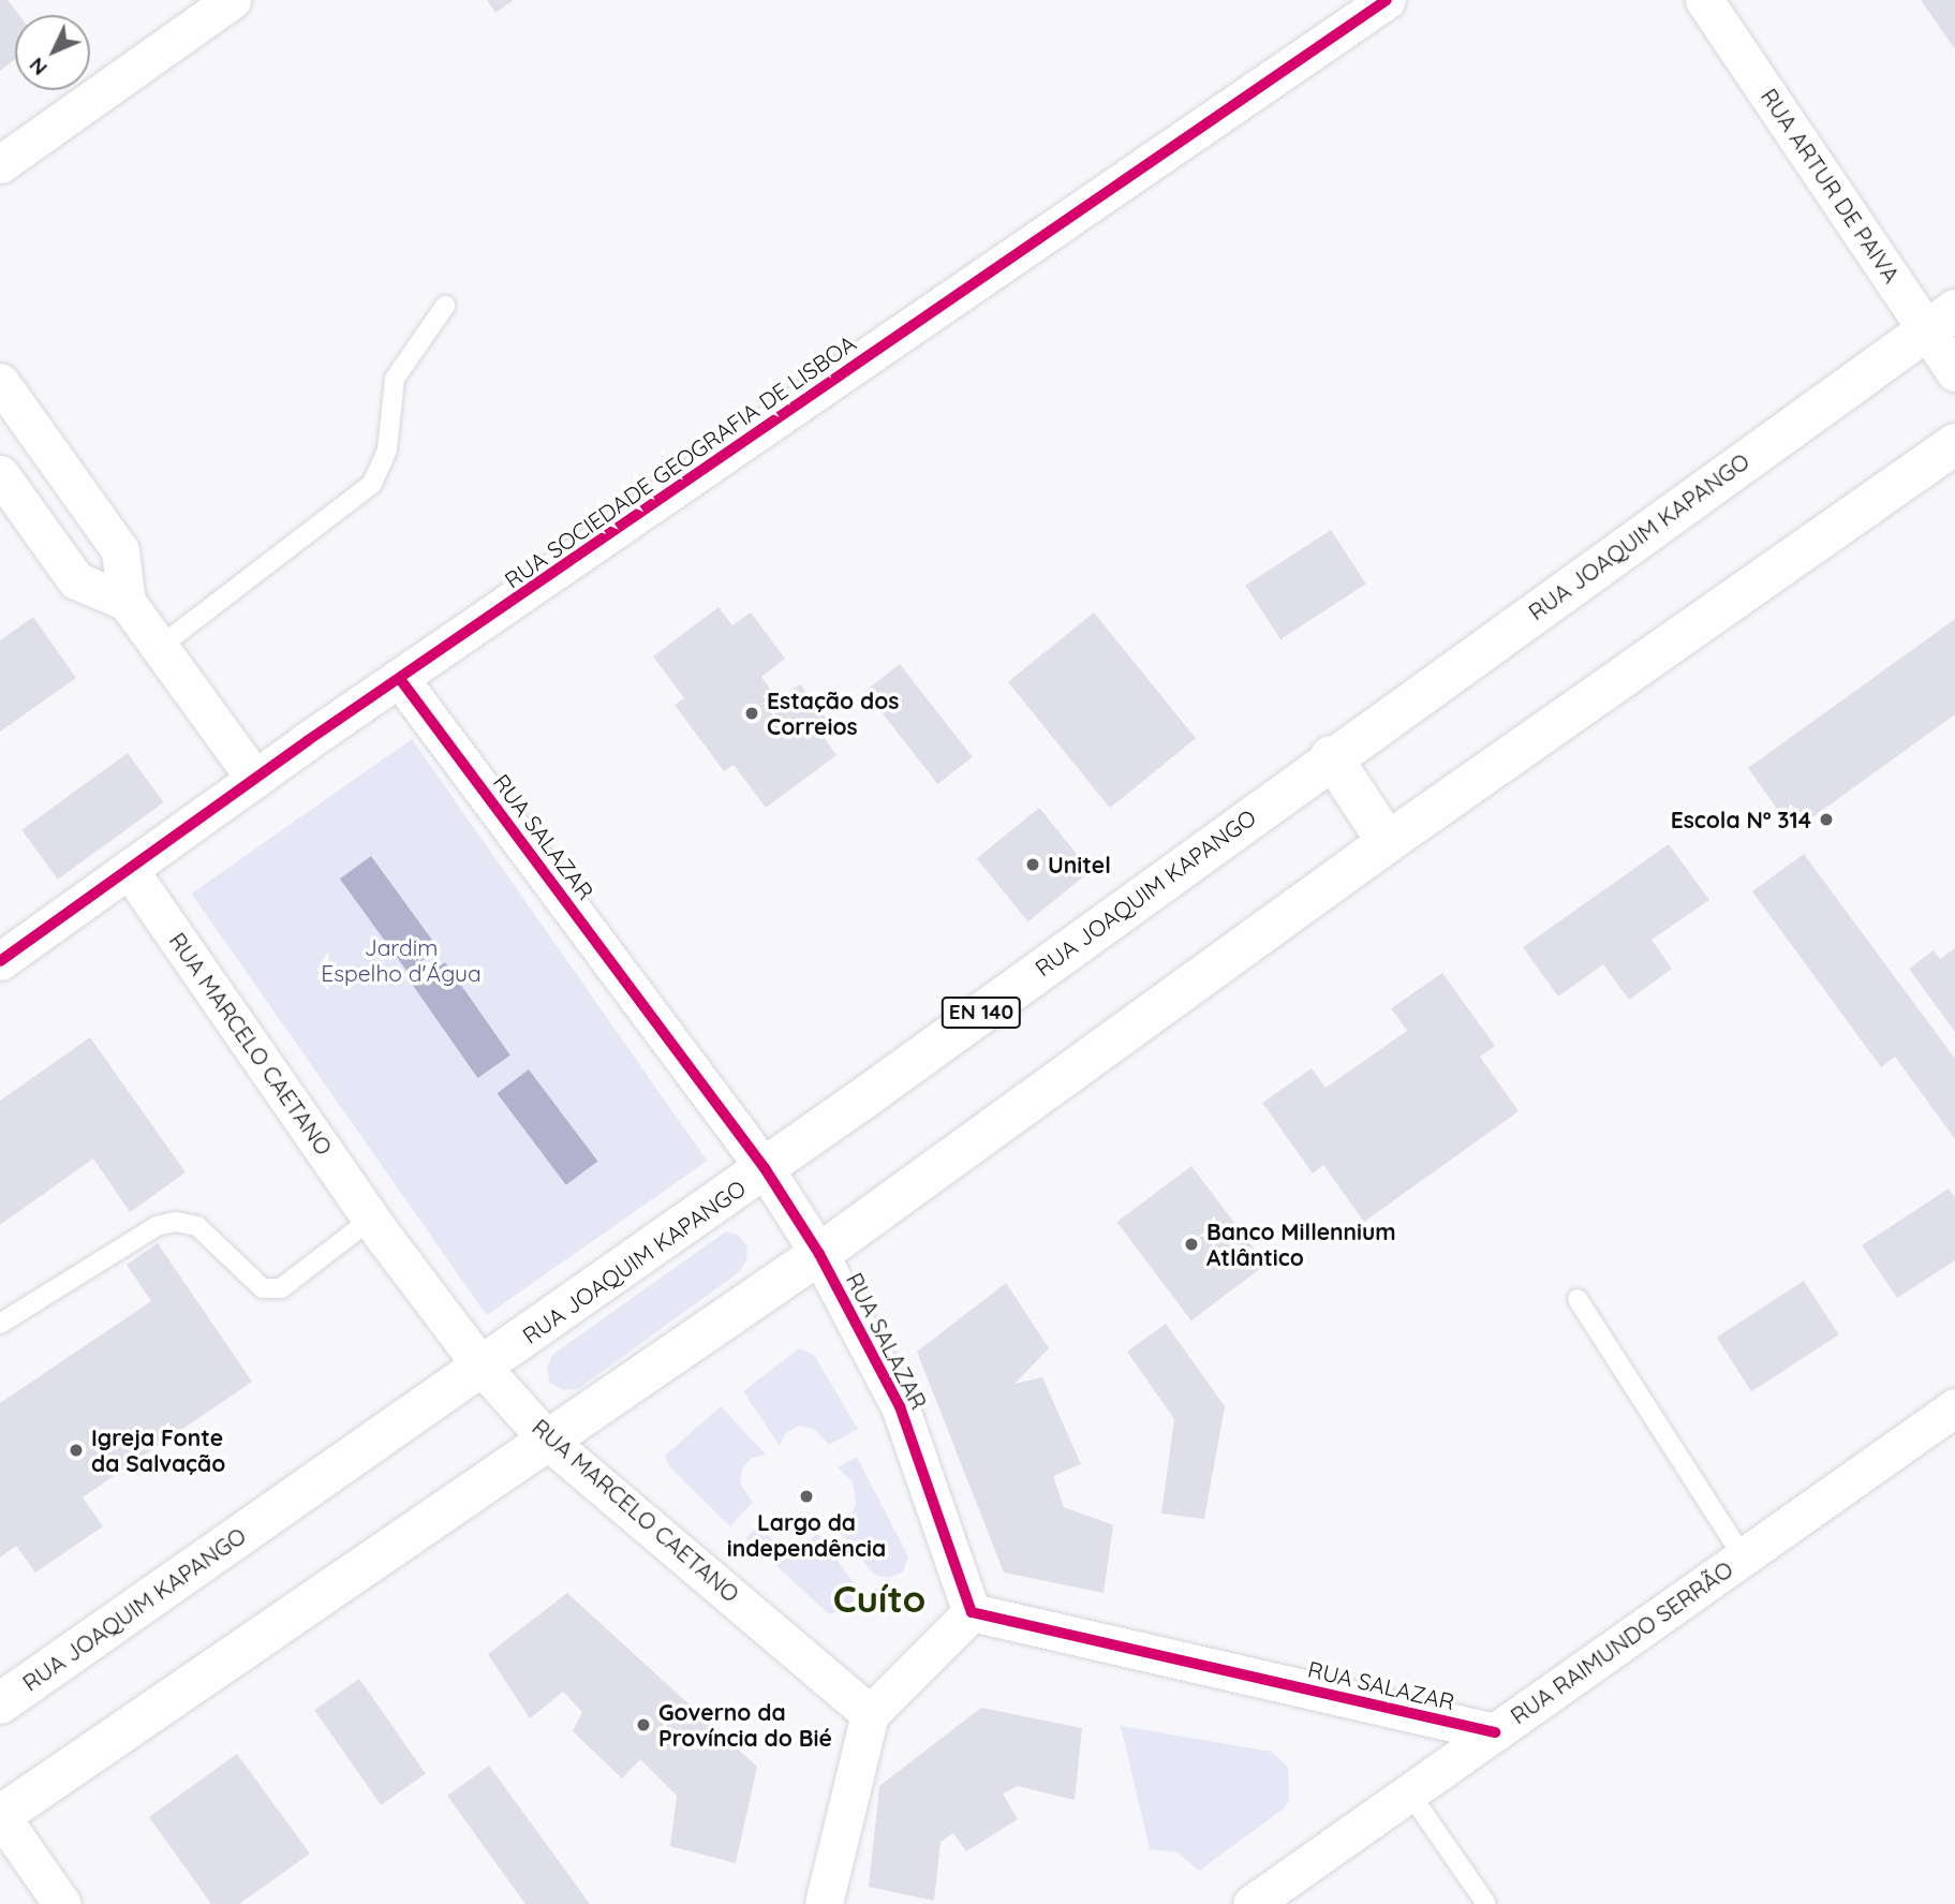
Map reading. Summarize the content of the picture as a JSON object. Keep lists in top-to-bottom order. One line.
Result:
{"streets":{"main road":["RUA JOAQUIM KAPANGO","EN 140"],"street":["RUA ARTUR DE PAIVA","RUA SOCIEDADE GEOGRAFIA DE LISBOA","RUA SALAZAR","RUA MARCELO CAETANO","RUA RAIMUNDO SERRÃO"]},"crossings":[["RUA ARTUR DE PAIVA","RUA JOAQUIM KAPANGO"],["RUA SOCIEDADE GEOGRAFIA DE LISBOA","RUA SALAZAR"],["RUA SOCIEDADE GEOGRAFIA DE LISBOA","RUA MARCELO CAETANO"],["RUA JOAQUIM KAPANGO","RUA SALAZAR"],["RUA JOAQUIM KAPANGO","RUA MARCELO CAETANO"],["RUA SALAZAR","RUA RAIMUNDO SERRÃO"]],"districts":["Cuíto"],"parks":["Jardim Espelho d'Água"],"places":["Estação dos Correios","Escola Nº 314","Unitel","Banco Millennium Atlântico","Igreja Fonte da Salvação","Largo da independência","Governo da Província do Bié"],"north":"bottom left"}
